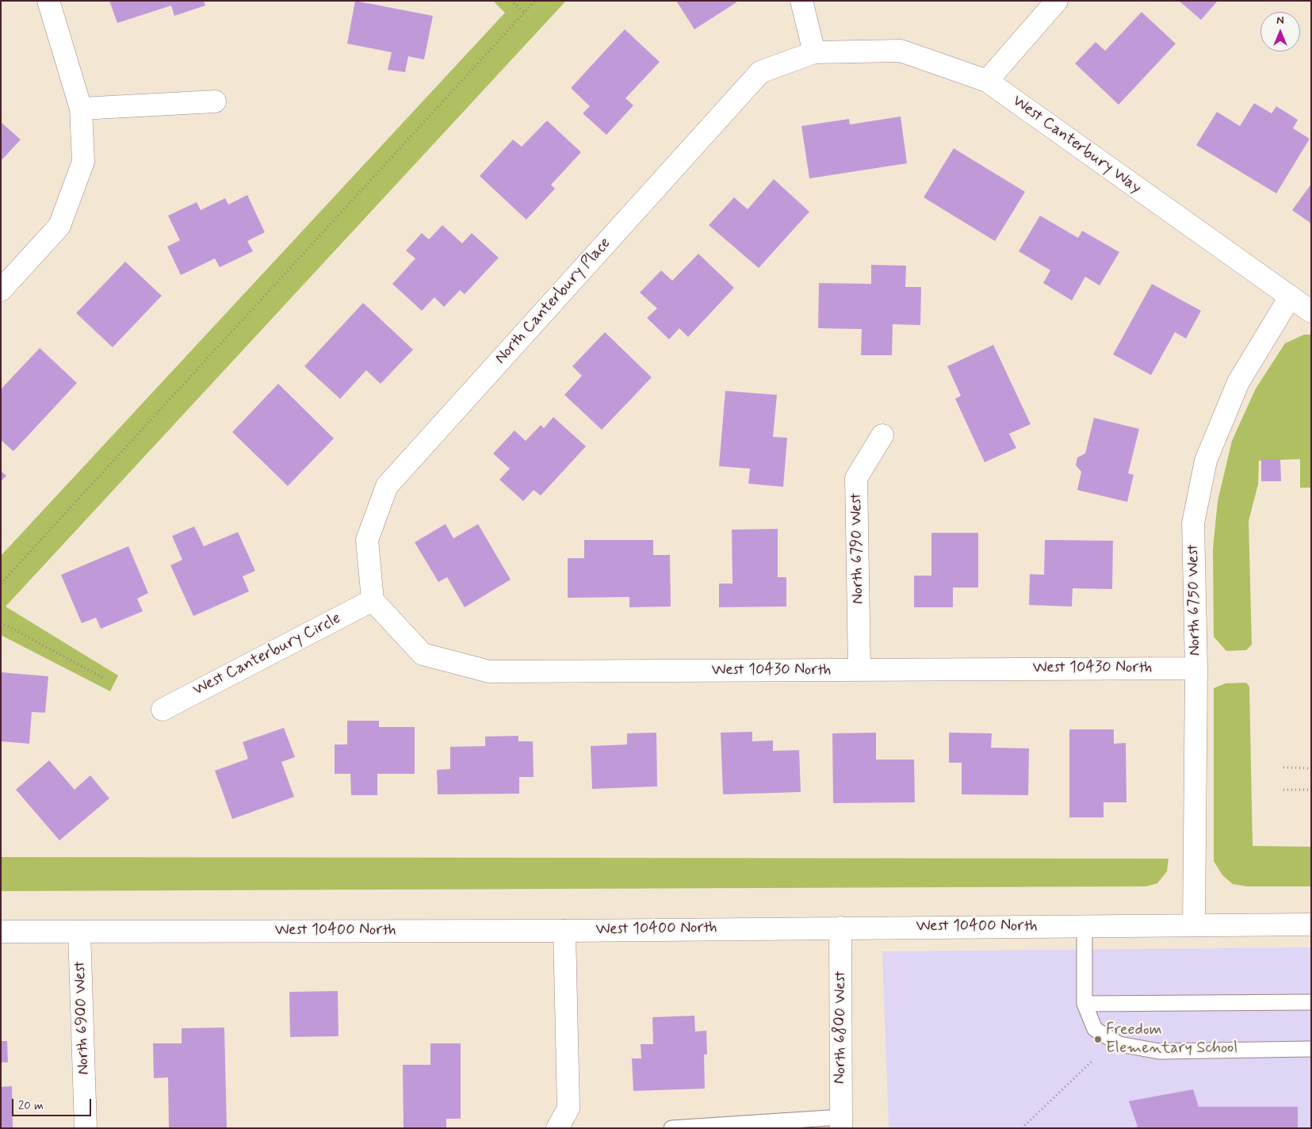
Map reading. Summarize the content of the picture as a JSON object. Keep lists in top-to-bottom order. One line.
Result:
{"streets":{"street":["West Canterbury Way","North Canterbury Place","North 6790 West","North 6750 West","West Canterbury Circle","West 10430 North","West 10400 North","North 6900 West","North 6800 West"]},"crossings":[["West Canterbury Way","North Canterbury Place"],["West Canterbury Way","North 6750 West"],["North Canterbury Place","West Canterbury Circle"],["North Canterbury Place","West 10430 North"],["North 6790 West","West 10430 North"],["North 6750 West","West 10430 North"],["North 6750 West","West 10400 North"],["West Canterbury Circle","West 10430 North"],["West 10400 North","North 6900 West"],["West 10400 North","North 6800 West"]],"places":["Freedom Elementary School"],"scale_bar":"20 m","north":"top"}
